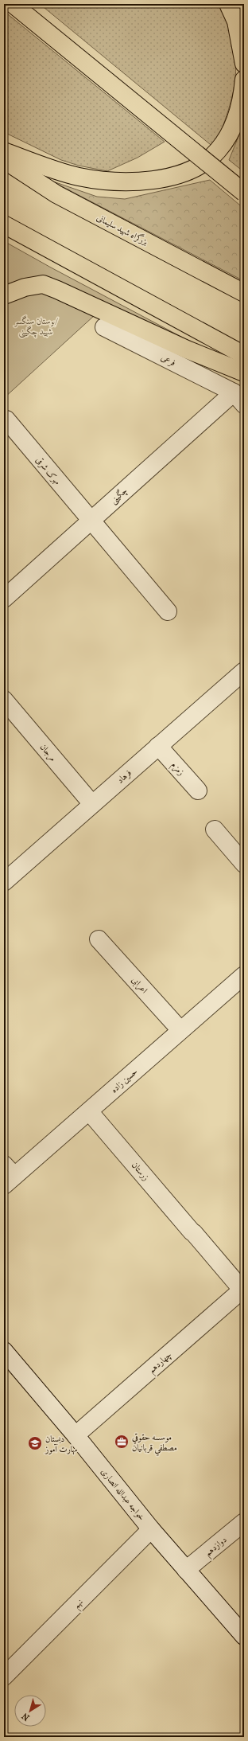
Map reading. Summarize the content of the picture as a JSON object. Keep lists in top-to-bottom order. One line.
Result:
{"streets":{"highway":["بزرگراه شهید سلیمانی"],"street":["فرعی","مهرک شرقی","چگینی","مرجان","زمزم","فرهاد","اعرابی","حسین زاده","زرستان","چهاردهم","خواجه عبدالله انصاری","دوازدهم","نهم"]},"crossings":[["فرعی","چگینی"],["مهرک شرقی","چگینی"],["مرجان","فرهاد"],["زمزم","فرهاد"],["اعرابی","حسین زاده"],["حسین زاده","زرستان"],["زرستان","چهاردهم"],["چهاردهم","خواجه عبدالله انصاری"],["خواجه عبدالله انصاری","دوازدهم"],["خواجه عبدالله انصاری","نهم"]],"parks":["بوستان سنگسر/ شهید چگینی"],"places":{"office":["موسسه حقوقي مصطفي قربانيان"],"school or university":["دبستان مهارت آموز"]},"north":"bottom left"}
